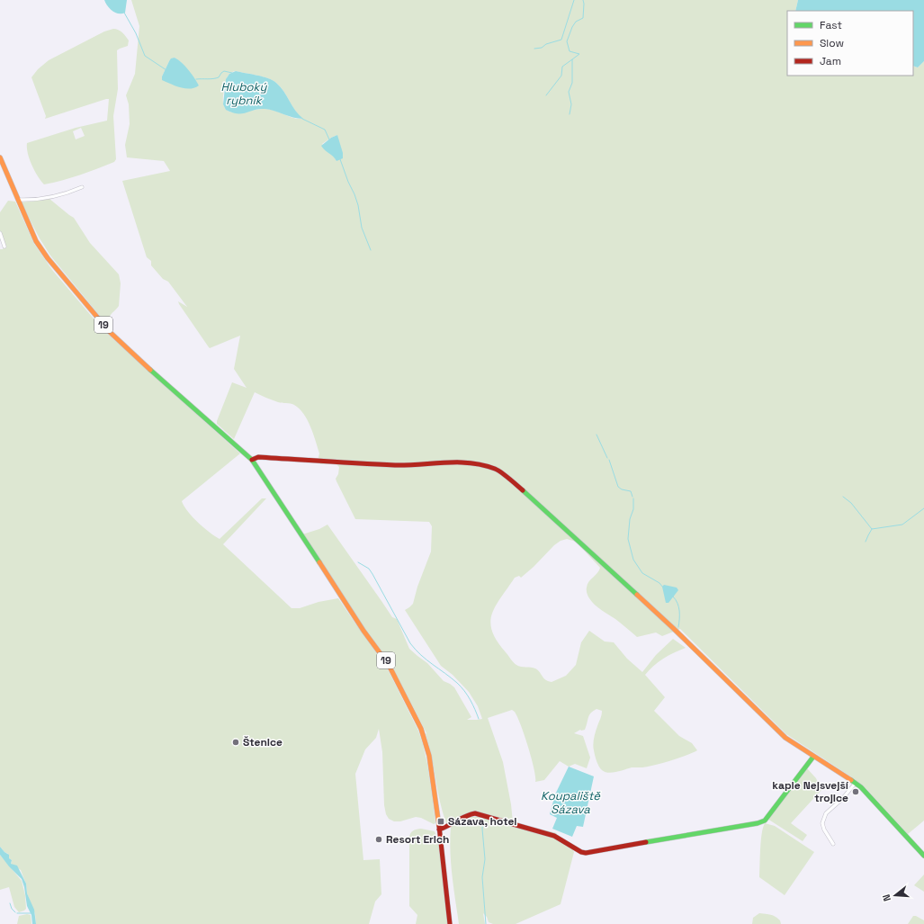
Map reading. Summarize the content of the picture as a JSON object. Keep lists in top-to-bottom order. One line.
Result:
{"streets":{"street":["19"]},"water":["Hluboký rybník","Koupaliště Sázava"],"places":{"other":["Štenice","kaple Nejsvejší trojice","Resort Erich"],"transit":["Sázava, hotel"]},"legend":["Fast","Slow","Jam"],"north":"left"}
